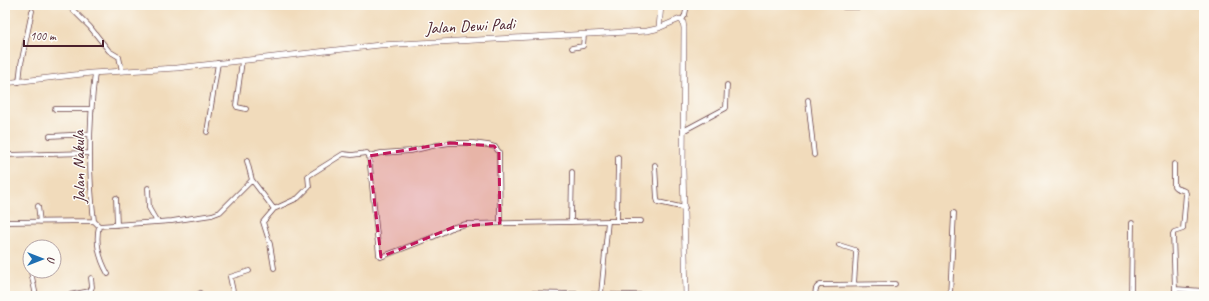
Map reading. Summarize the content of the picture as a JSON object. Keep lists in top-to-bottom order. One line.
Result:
{"streets":{"street":["Jalan Dewi Padi","Jalan Nakula"]},"crossings":[["Jalan Dewi Padi","Jalan Nakula"]],"scale_bar":"100 m","north":"right"}
